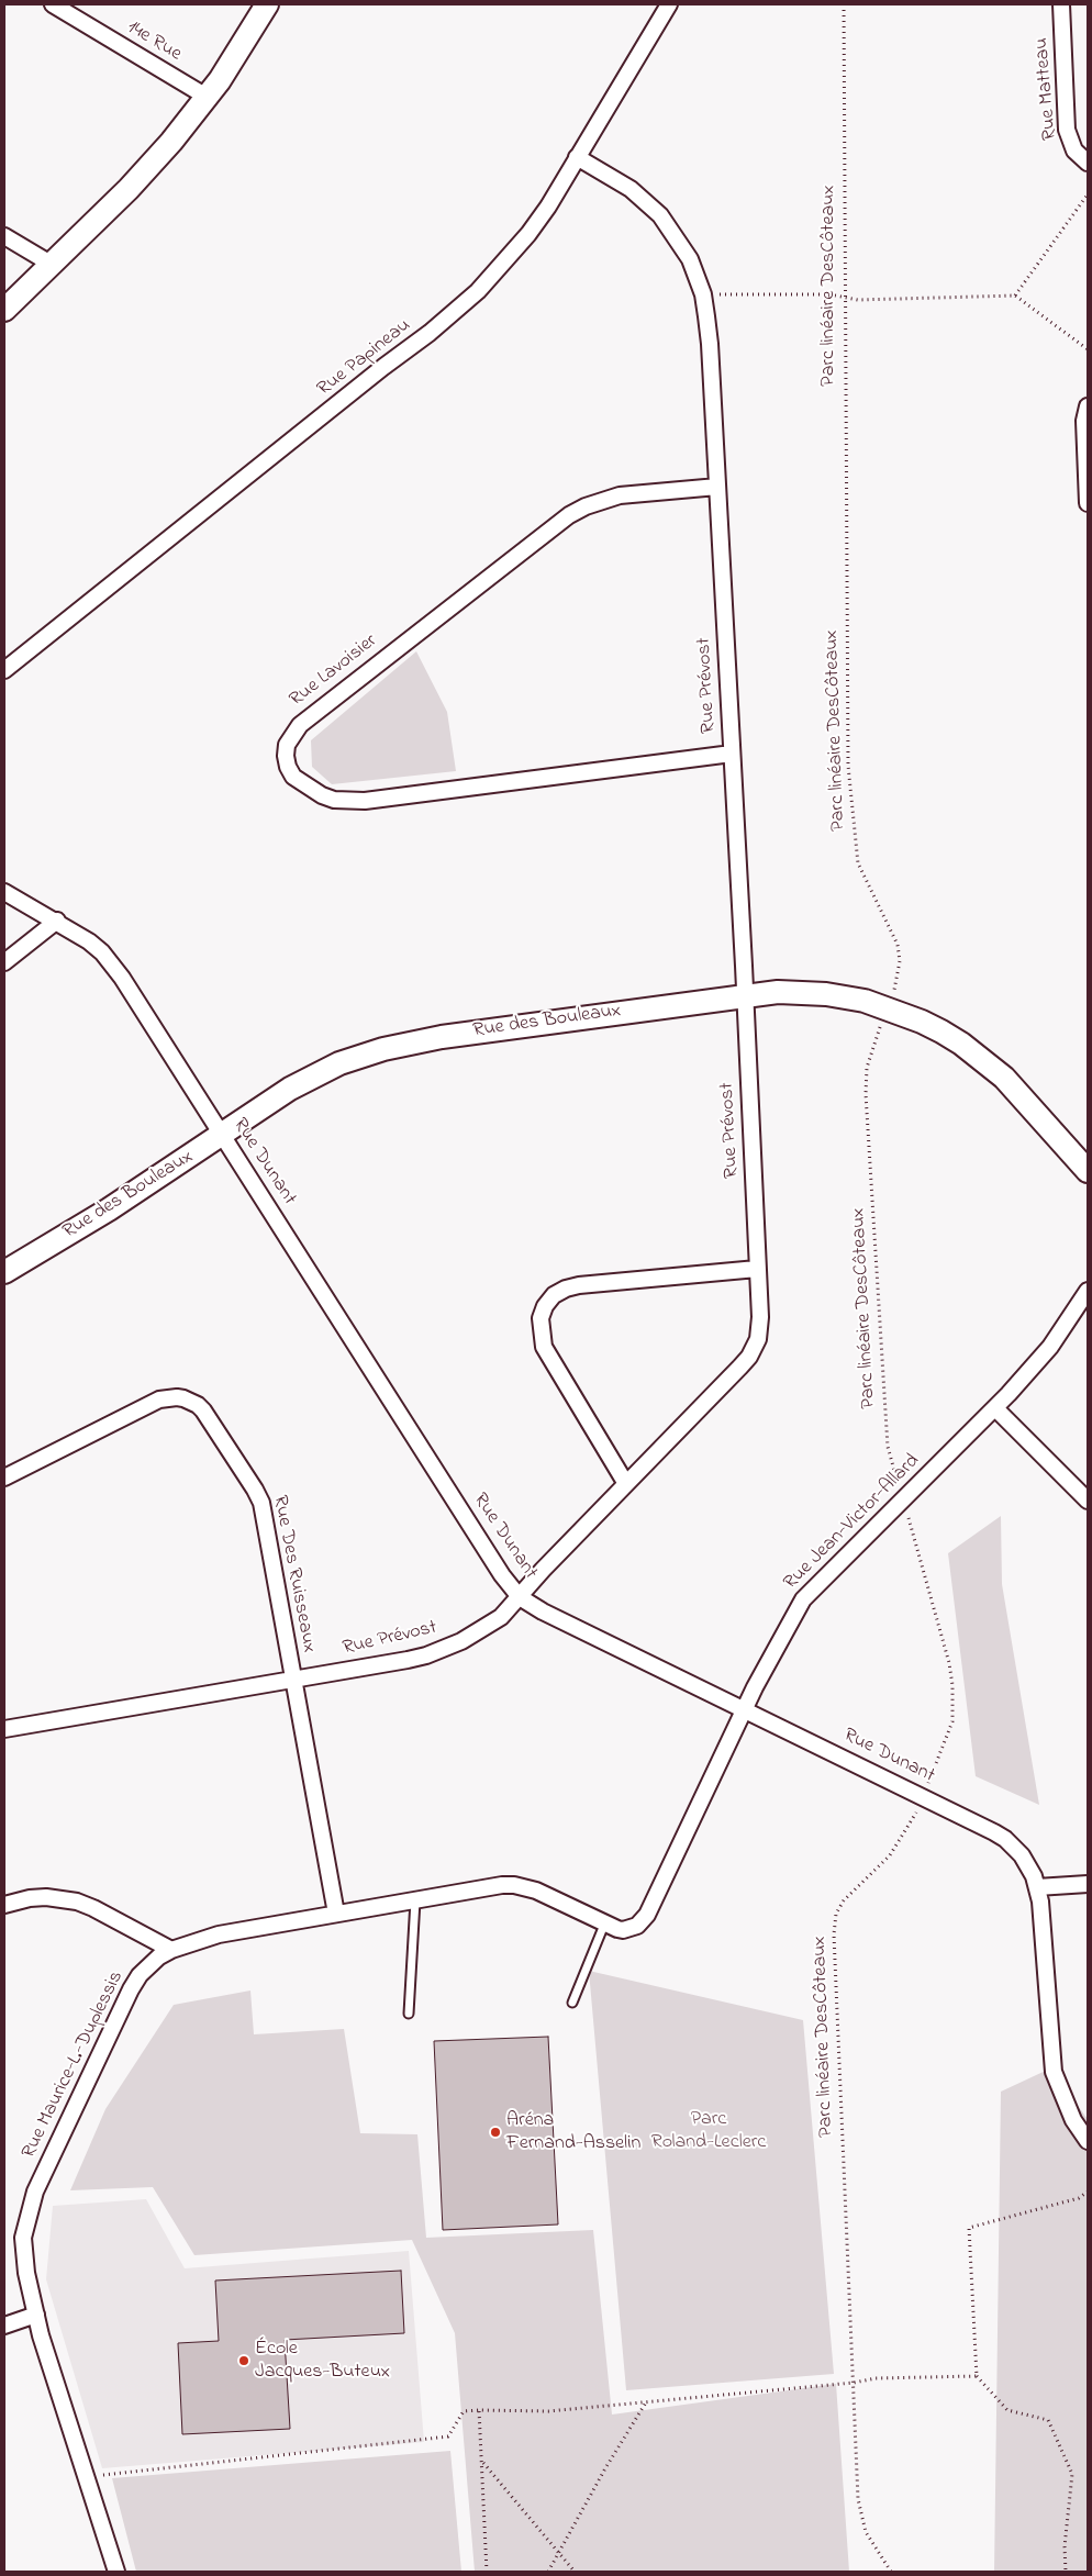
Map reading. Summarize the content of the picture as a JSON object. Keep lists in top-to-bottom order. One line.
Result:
{"streets":{"street":["14e Rue","Rue Matteau","Rue Papineau","Rue Lavoisier","Rue Prévost","Rue des Bouleaux","Rue Dunant","Rue Jean-Victor-Allard","Rue Des Ruisseaux","Rue Maurice-L.-Duplessis"],"path":["Parc linéaire DesCôteaux"]},"crossings":[["Parc linéaire DesCôteaux","Rue des Bouleaux"],["Parc linéaire DesCôteaux","Rue Dunant"],["Parc linéaire DesCôteaux","Rue Jean-Victor-Allard"],["Rue Papineau","Rue Prévost"],["Rue Lavoisier","Rue Prévost"],["Rue Prévost","Rue des Bouleaux"],["Rue Prévost","Rue Dunant"],["Rue Prévost","Rue Des Ruisseaux"],["Rue des Bouleaux","Rue Dunant"],["Rue Dunant","Rue Jean-Victor-Allard"],["Rue Jean-Victor-Allard","Rue Maurice-L.-Duplessis"],["Rue Des Ruisseaux","Rue Maurice-L.-Duplessis"]],"parks":["Parc Roland-Leclerc"],"places":["Aréna Fernand-Asselin","École Jacques-Buteux"]}
